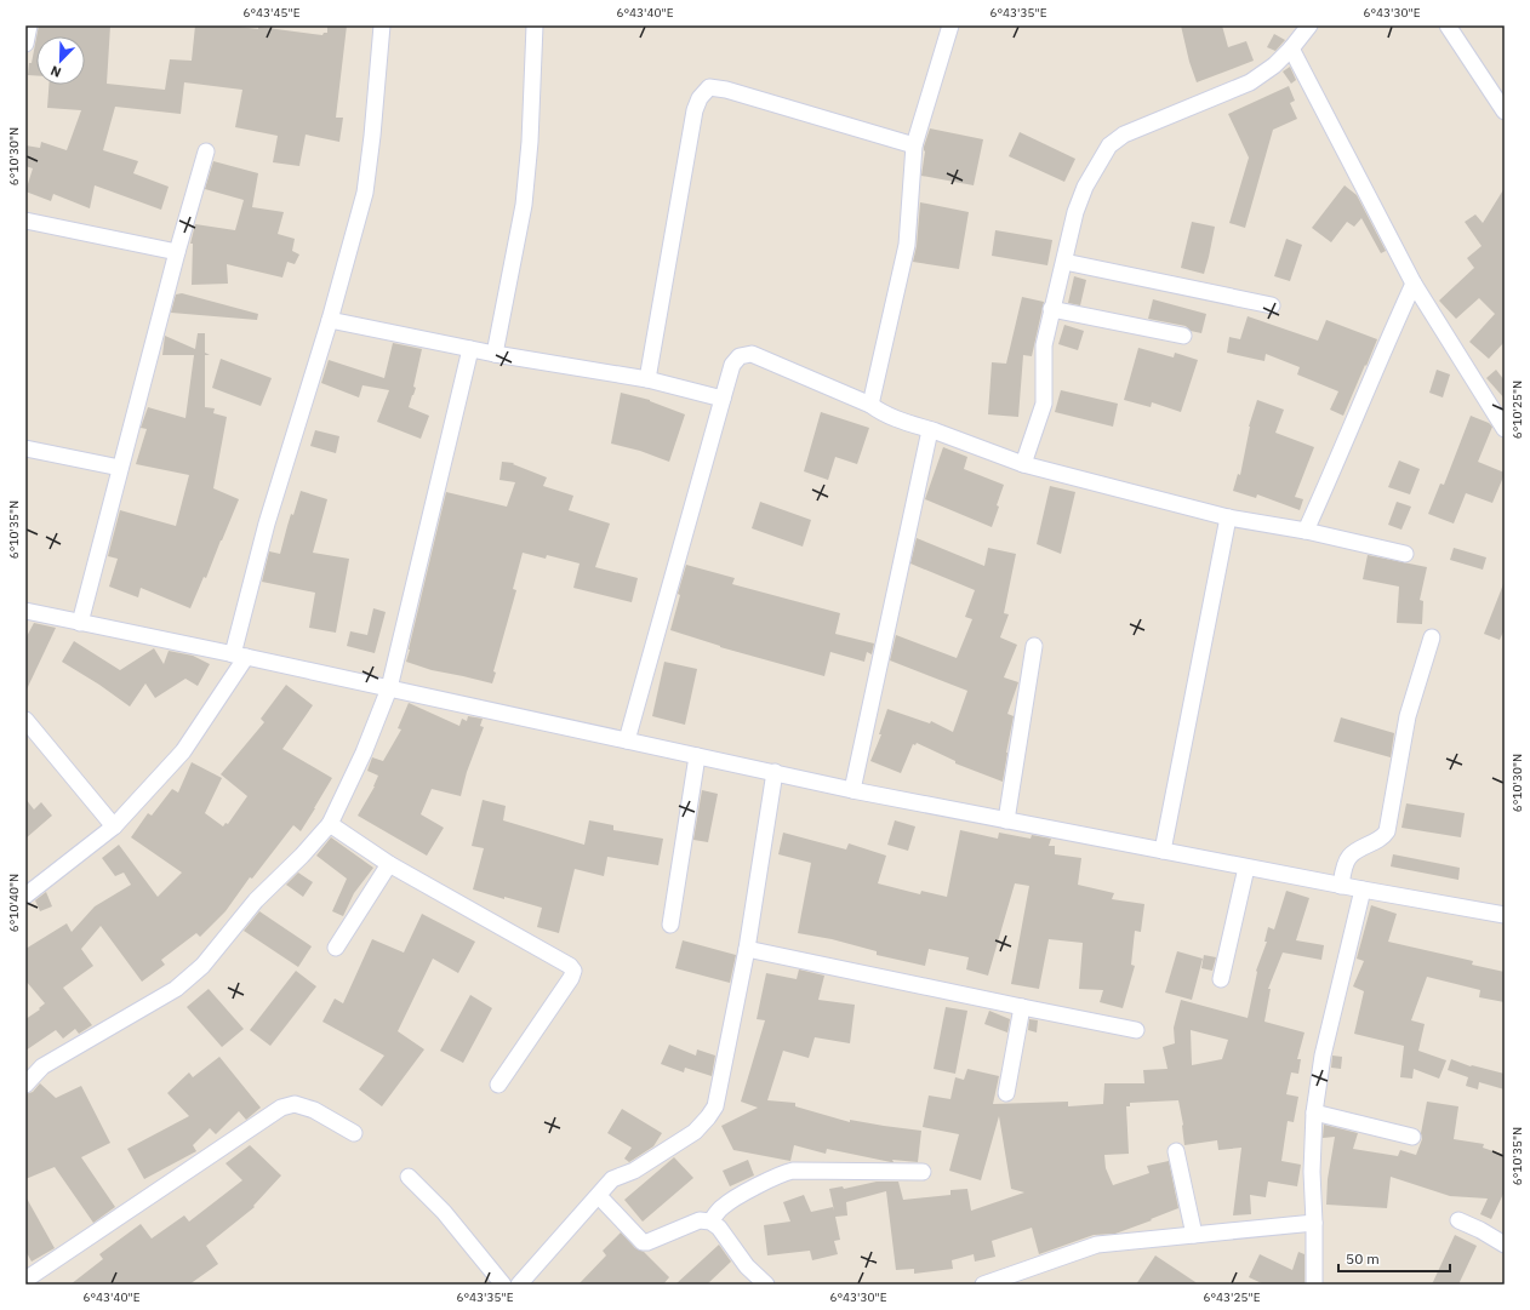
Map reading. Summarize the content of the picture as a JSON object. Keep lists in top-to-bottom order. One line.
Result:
{"scale_bar":"50 m","north":"bottom left","coordinates":["6°43'45\"E","6°43'40\"E","6°43'35\"E","6°43'30\"E","6°10'30\"N","6°10'25\"N","6°10'35\"N","6°10'40\"N","6°43'25\"E"]}
